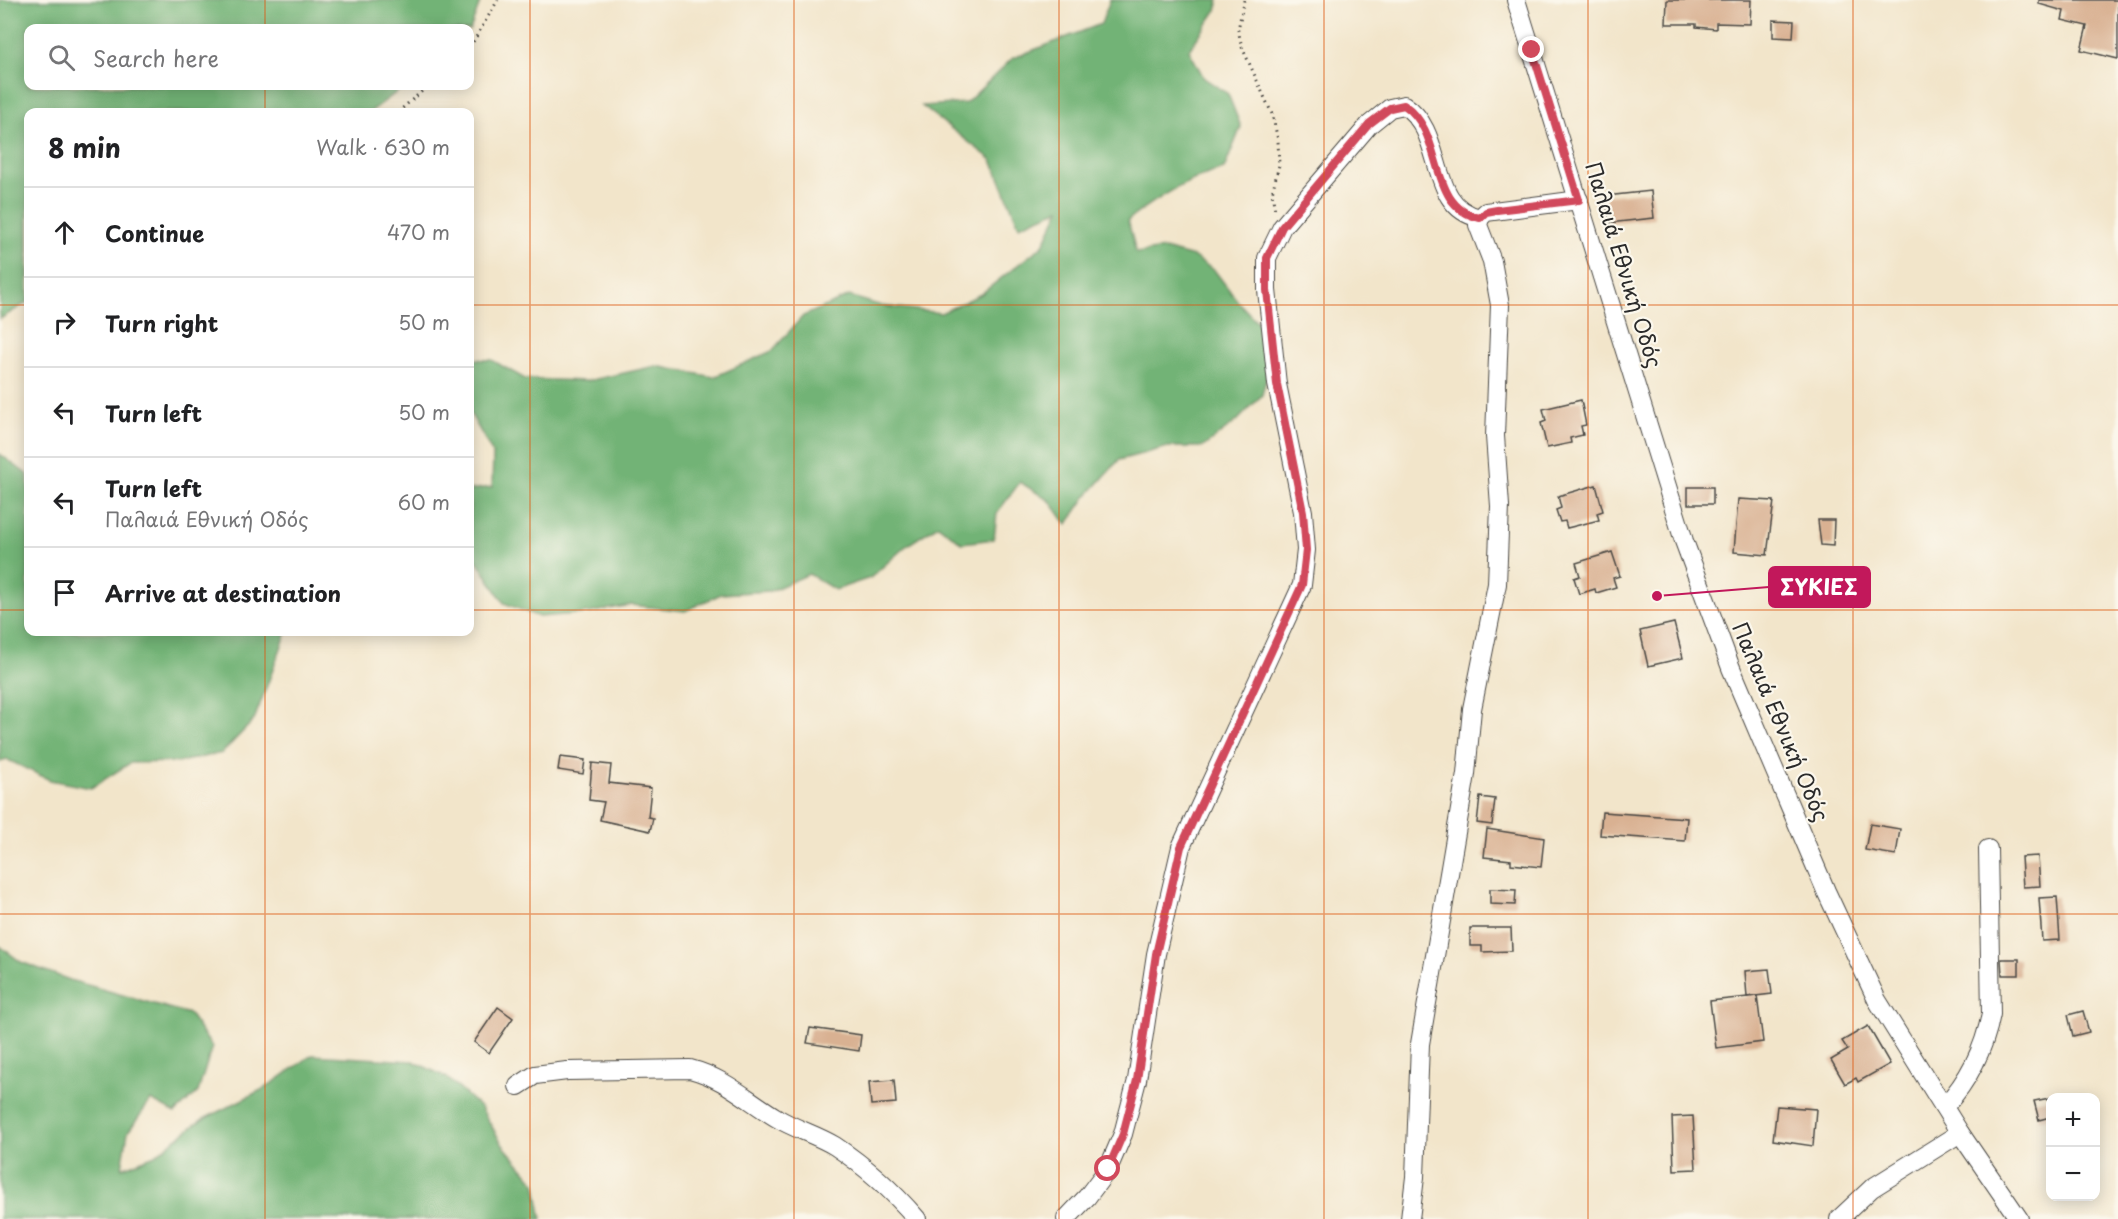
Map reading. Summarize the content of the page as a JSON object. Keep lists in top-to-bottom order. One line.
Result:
{"streets":{"street":["Παλαιά Εθνική Οδός"]},"places":["ΣΥΚΙΕΣ"],"page":{"search":"Search here","heading":["8 min","Walk · 630 m"],"list":[["Continue","470 m"],["Turn right","50 m"],["Turn left","50 m"],["Turn left","Παλαιά Εθνική Οδός","60 m"],"Arrive at destination"],"map_buttons":["+","−"]}}
